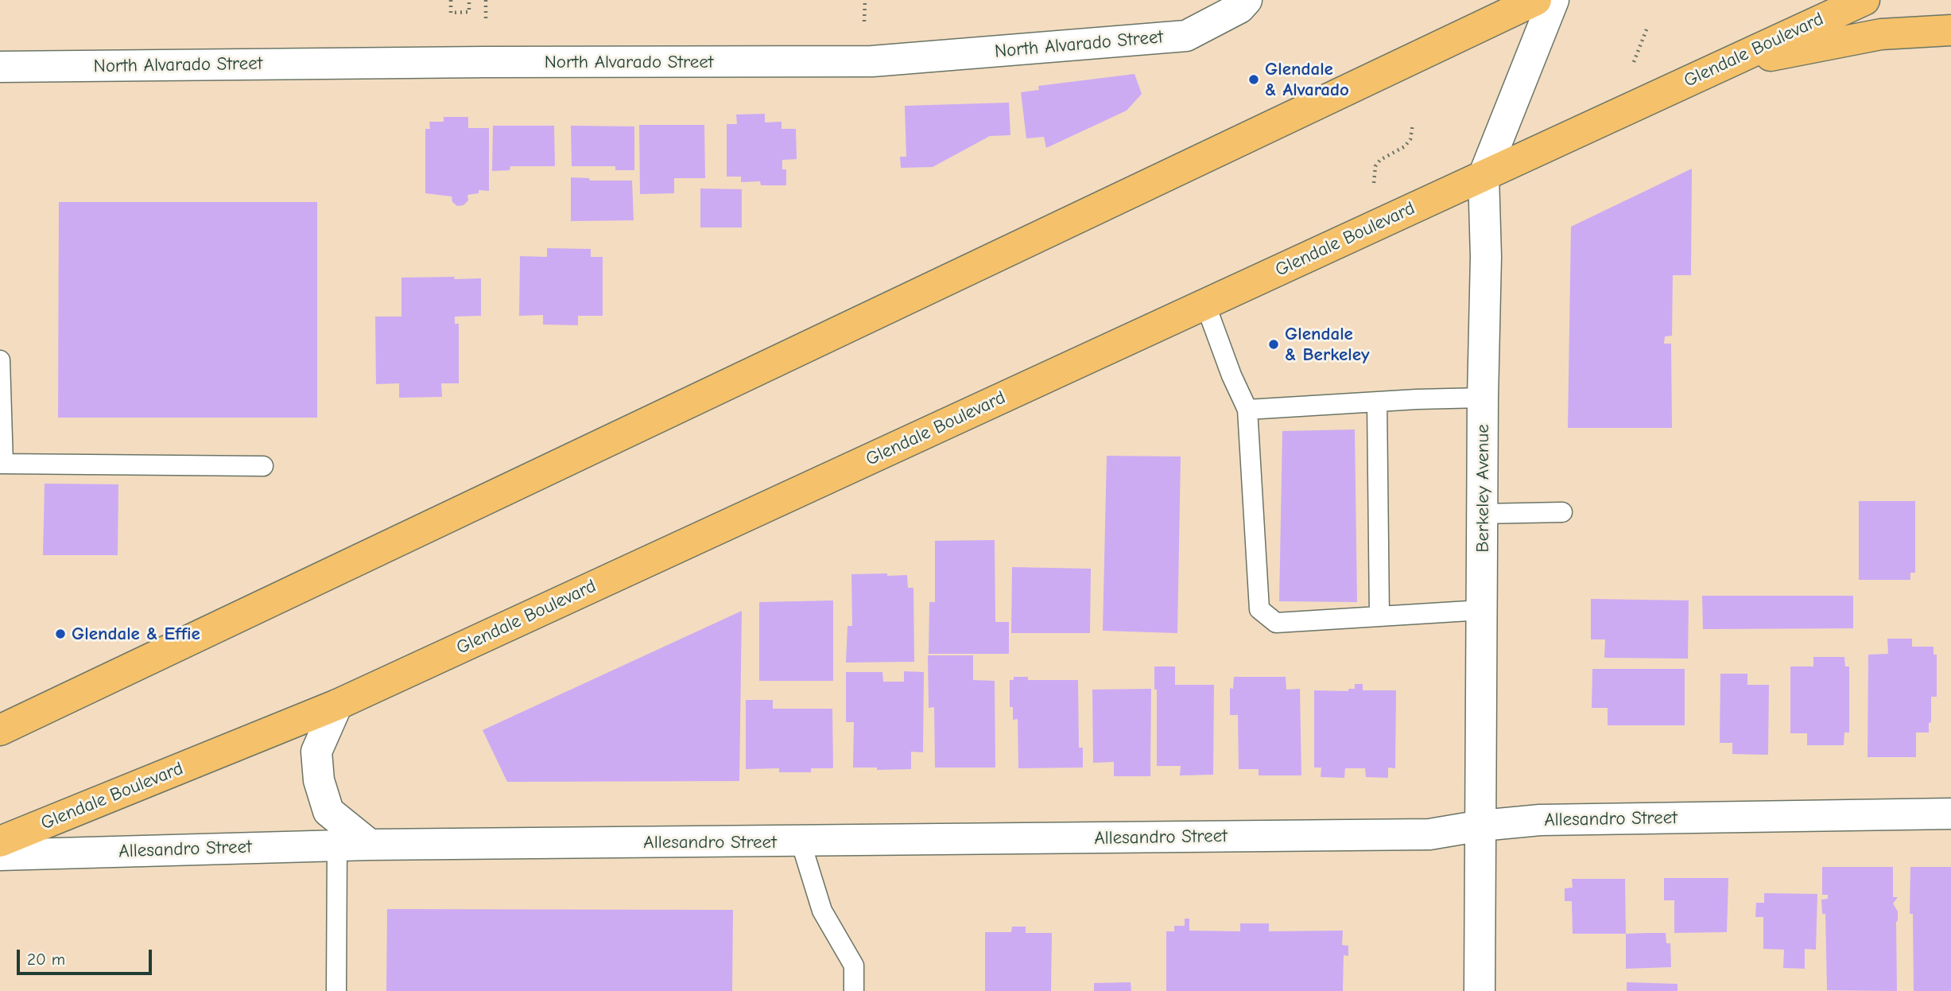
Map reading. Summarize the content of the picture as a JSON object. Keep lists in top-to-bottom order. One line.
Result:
{"streets":{"main road":["Glendale Boulevard"],"street":["North Alvarado Street","Berkeley Avenue","Allesandro Street"]},"crossings":[["Glendale Boulevard","Berkeley Avenue"],["Berkeley Avenue","Allesandro Street"]],"places":["Glendale & Alvarado","Glendale & Berkeley","Glendale & Effie"],"scale_bar":"20 m"}
